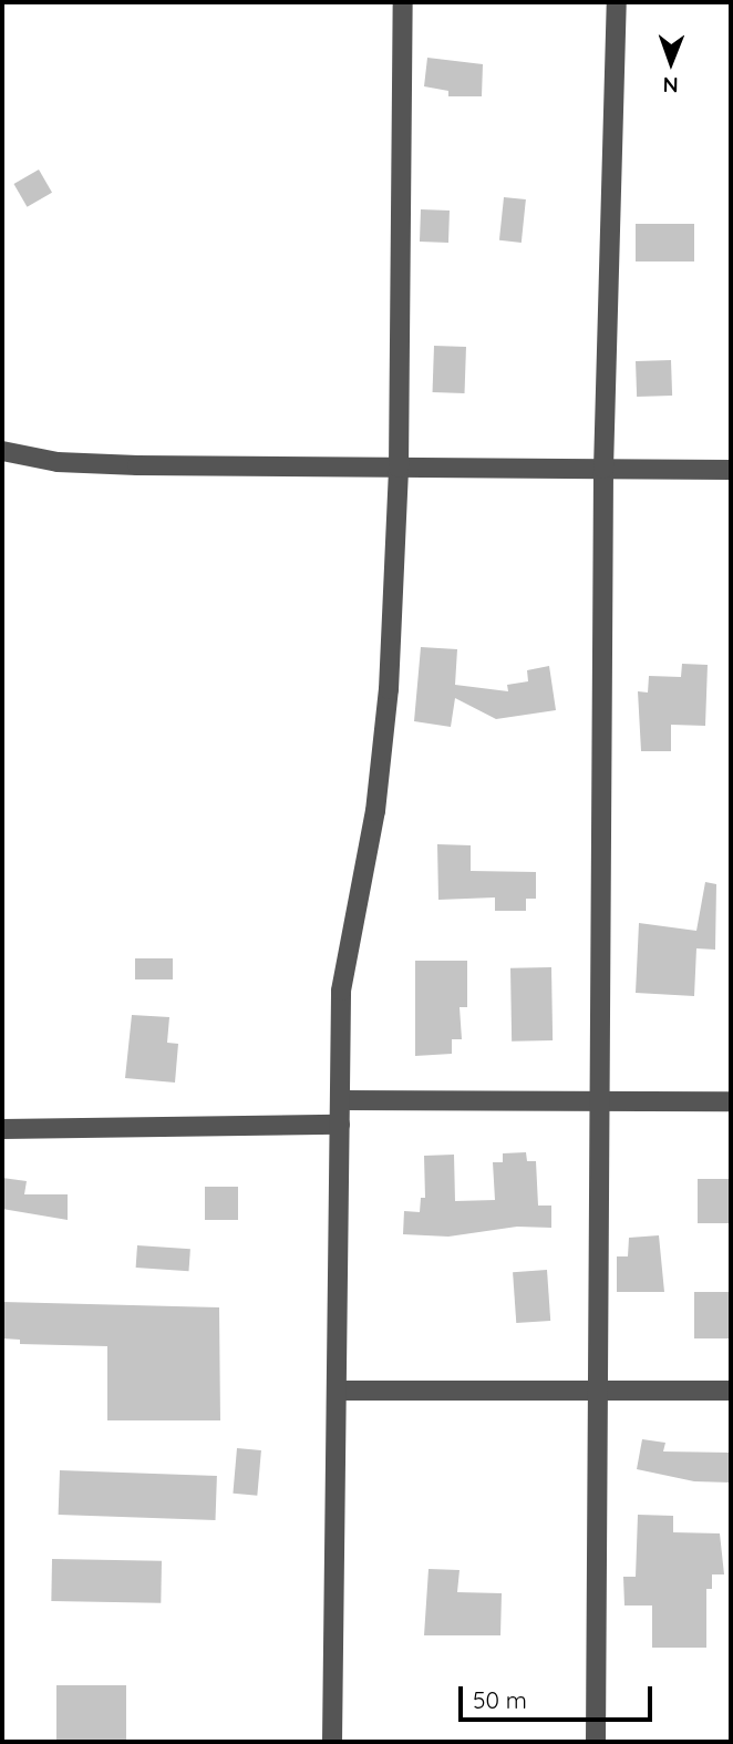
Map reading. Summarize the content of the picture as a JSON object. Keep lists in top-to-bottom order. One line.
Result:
{"scale_bar":"50 m","north":"bottom"}
